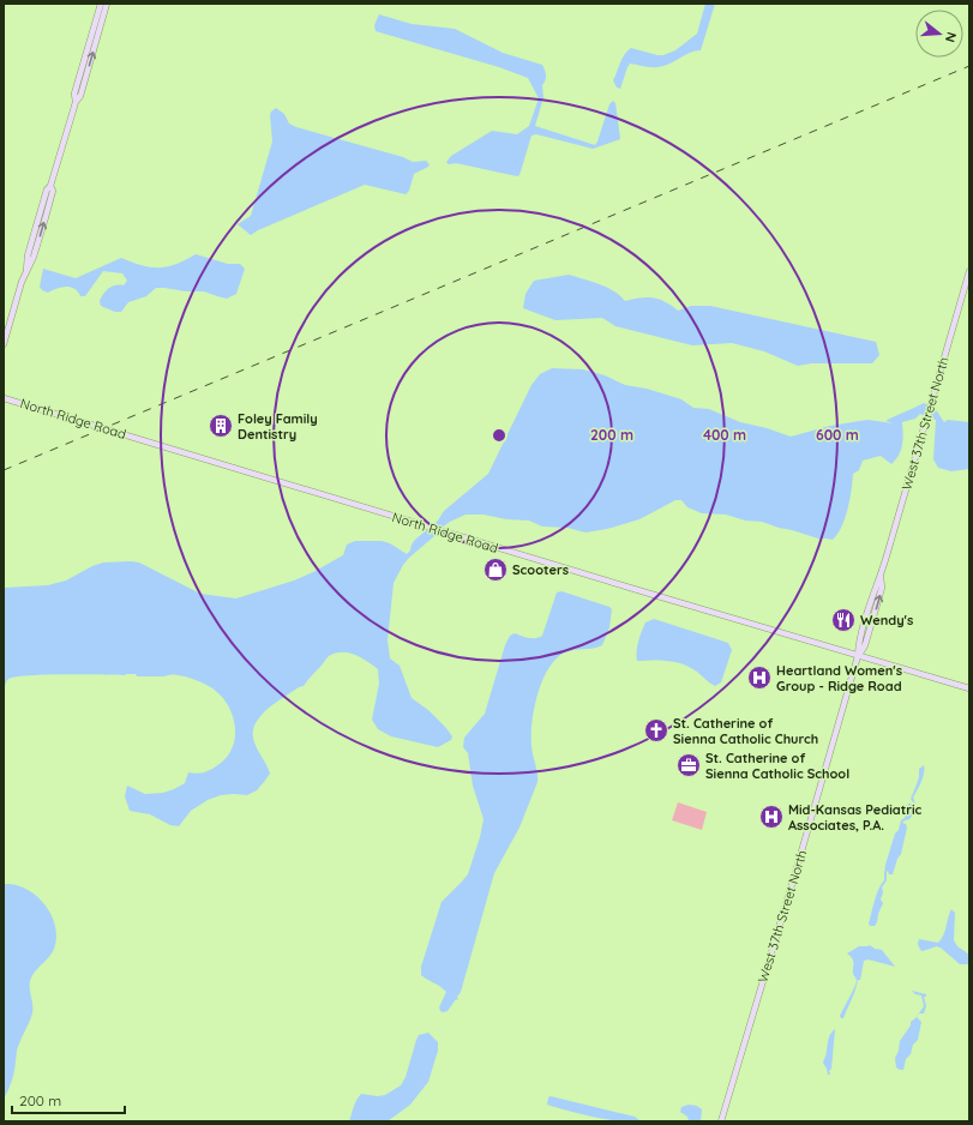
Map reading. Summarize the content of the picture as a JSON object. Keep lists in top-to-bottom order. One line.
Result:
{"streets":{"main road":["North Ridge Road","West 37th Street North"]},"crossings":[["North Ridge Road","West 37th Street North"]],"places":{"building":["Foley Family Dentistry"],"shop":["Scooters"],"restaurant":["Wendy's"],"hospital":["Heartland Women's Group - Ridge Road","Mid-Kansas Pediatric Associates, P.A."],"church":["St. Catherine of Sienna Catholic Church"],"office":["St. Catherine of Sienna Catholic School"]},"scale_bar":"200 m","north":"right","rings":["200 m","400 m","600 m"]}
